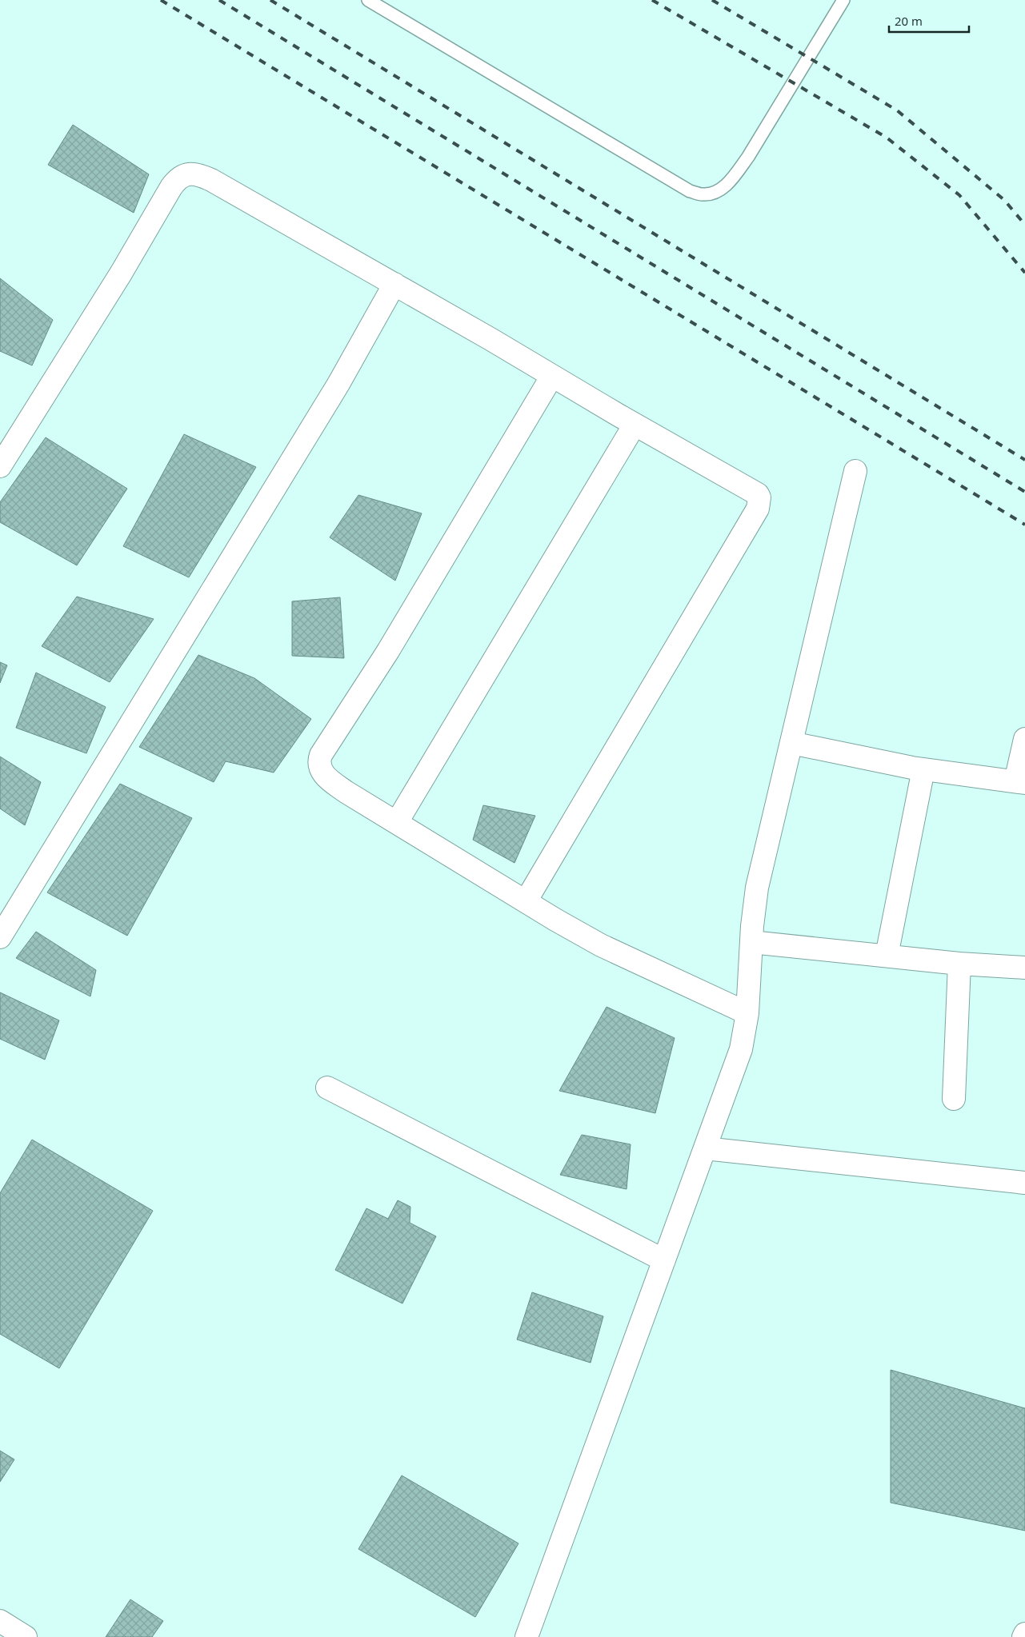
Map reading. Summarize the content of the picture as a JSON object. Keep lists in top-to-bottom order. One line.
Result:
{"scale_bar":"20 m"}
